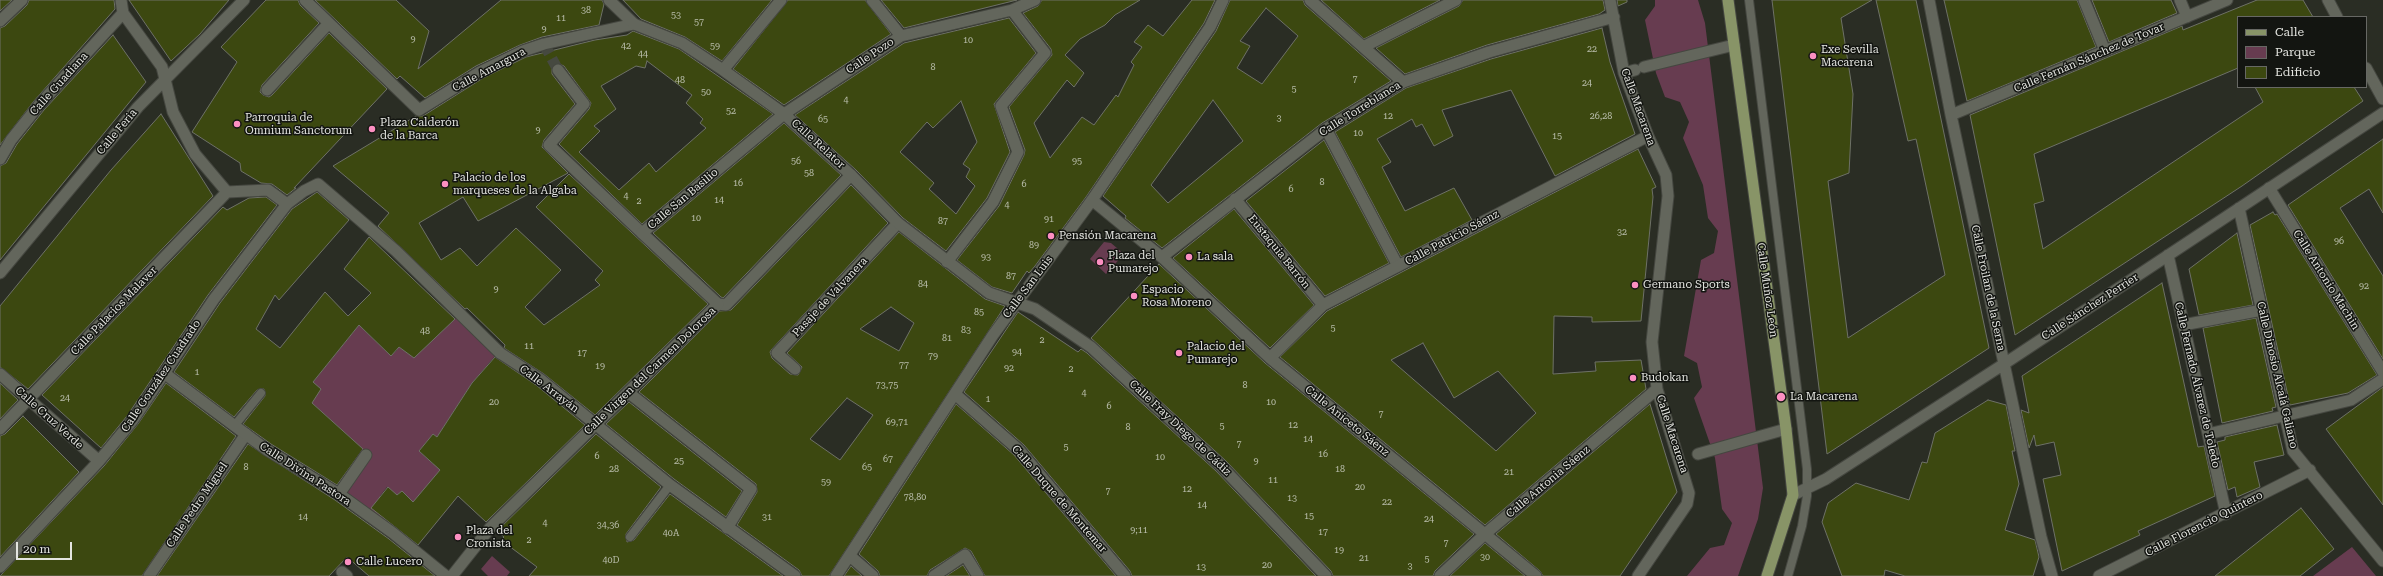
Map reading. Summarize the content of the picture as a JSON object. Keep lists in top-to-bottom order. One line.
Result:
{"streets":{"main road":["Calle Muñoz León"],"street":["Calle Pozo","Calle Fernán Sánchez de Tovar","Calle Amargura","Calle Guadiana","Calle Macarena","Calle Torreblanca","Calle Feria","Calle Relator","Calle San Basilio","Calle Patricio Sáenz","Eustaquia Barrón","Calle Antonio Machin","Calle San Luis","Calle Froilan de la Serna","Pasaje de Valvanera","Calle Sánchez Perrier","Calle Palacios Malaver","Calle Virgen del Carmen Dolorosa","Calle Dinosio Alcalá Galiano","Calle González Cuadrado","Calle Fernado Álvarez de Toledo","Calle Arrayán","Calle Cruz Verde","Calle Aniceto Sáenz","Calle Fray Diego de Cádiz","Calle Divina Pastora","Calle Antonia Sáenz","Calle Duque de Montemar","Calle Pedro Miguel","Calle Florencio Quintero"]},"crossings":[["Calle Pozo","Calle Relator"],["Calle Pozo","Calle San Basilio"],["Calle Fernán Sánchez de Tovar","Calle Froilan de la Serna"],["Calle Amargura","Calle Relator"],["Calle Macarena","Calle Torreblanca"],["Calle Macarena","Calle Patricio Sáenz"],["Calle Macarena","Calle Antonia Sáenz"],["Calle Torreblanca","Eustaquia Barrón"],["Calle Torreblanca","Calle Aniceto Sáenz"],["Calle Relator","Calle San Basilio"],["Calle Relator","Calle San Luis"],["Calle Relator","Pasaje de Valvanera"],["Calle Relator","Calle Virgen del Carmen Dolorosa"],["Calle Relator","Calle Fray Diego de Cádiz"],["Calle San Basilio","Calle Virgen del Carmen Dolorosa"],["Calle Patricio Sáenz","Eustaquia Barrón"],["Calle Patricio Sáenz","Calle Aniceto Sáenz"],["Calle Antonio Machin","Calle Sánchez Perrier"],["Calle San Luis","Calle Aniceto Sáenz"],["Calle San Luis","Calle Fray Diego de Cádiz"],["Calle San Luis","Calle Duque de Montemar"],["Calle Froilan de la Serna","Calle Sánchez Perrier"],["Calle Muñoz León","Calle Sánchez Perrier"],["Calle Sánchez Perrier","Calle Dinosio Alcalá Galiano"],["Calle Sánchez Perrier","Calle Fernado Álvarez de Toledo"],["Calle Palacios Malaver","Calle Cruz Verde"],["Calle Virgen del Carmen Dolorosa","Calle Arrayán"],["Calle Dinosio Alcalá Galiano","Calle Florencio Quintero"],["Calle González Cuadrado","Calle Arrayán"],["Calle González Cuadrado","Calle Cruz Verde"],["Calle González Cuadrado","Calle Divina Pastora"],["Calle Fernado Álvarez de Toledo","Calle Florencio Quintero"],["Calle Aniceto Sáenz","Calle Antonia Sáenz"],["Calle Divina Pastora","Calle Pedro Miguel"]],"places":["Exe Sevilla Macarena","Parroquia de Omnium Sanctorum","Plaza Calderón de la Barca","Palacio de los marqueses de la Algaba","Pensión Macarena","La sala","Plaza del Pumarejo","Germano Sports","Espacio Rosa Moreno","Palacio del Pumarejo","Budokan","La Macarena","Plaza del Cronista","Calle Lucero"],"house_numbers":["38","53","11","57","9","9","10","42","59","22","44","8","7","48","24","5","50","4","52","12","26,28","3","65","9","10","15","56","95","58","8","16","6","6","4","14","2","4","10","91","87","32","96","89","93","87","84","92","9","85","5","83","48","81","2","11","94","17","79","77","19","92","2","1","73,75","8","4","24","1","20","10","6","7","69,71","12","5","8","14","7","5","16","6","10","67","25","9","8","65","28","18","21","11","59","20","12","7","78,80","13","22","14","15","14","31","24","4","34,36","9;11","17","40A","2","7","19","30","21","5","40D","20","3","13"],"legend":["Calle","Parque","Edificio"],"scale_bar":"20 m"}
